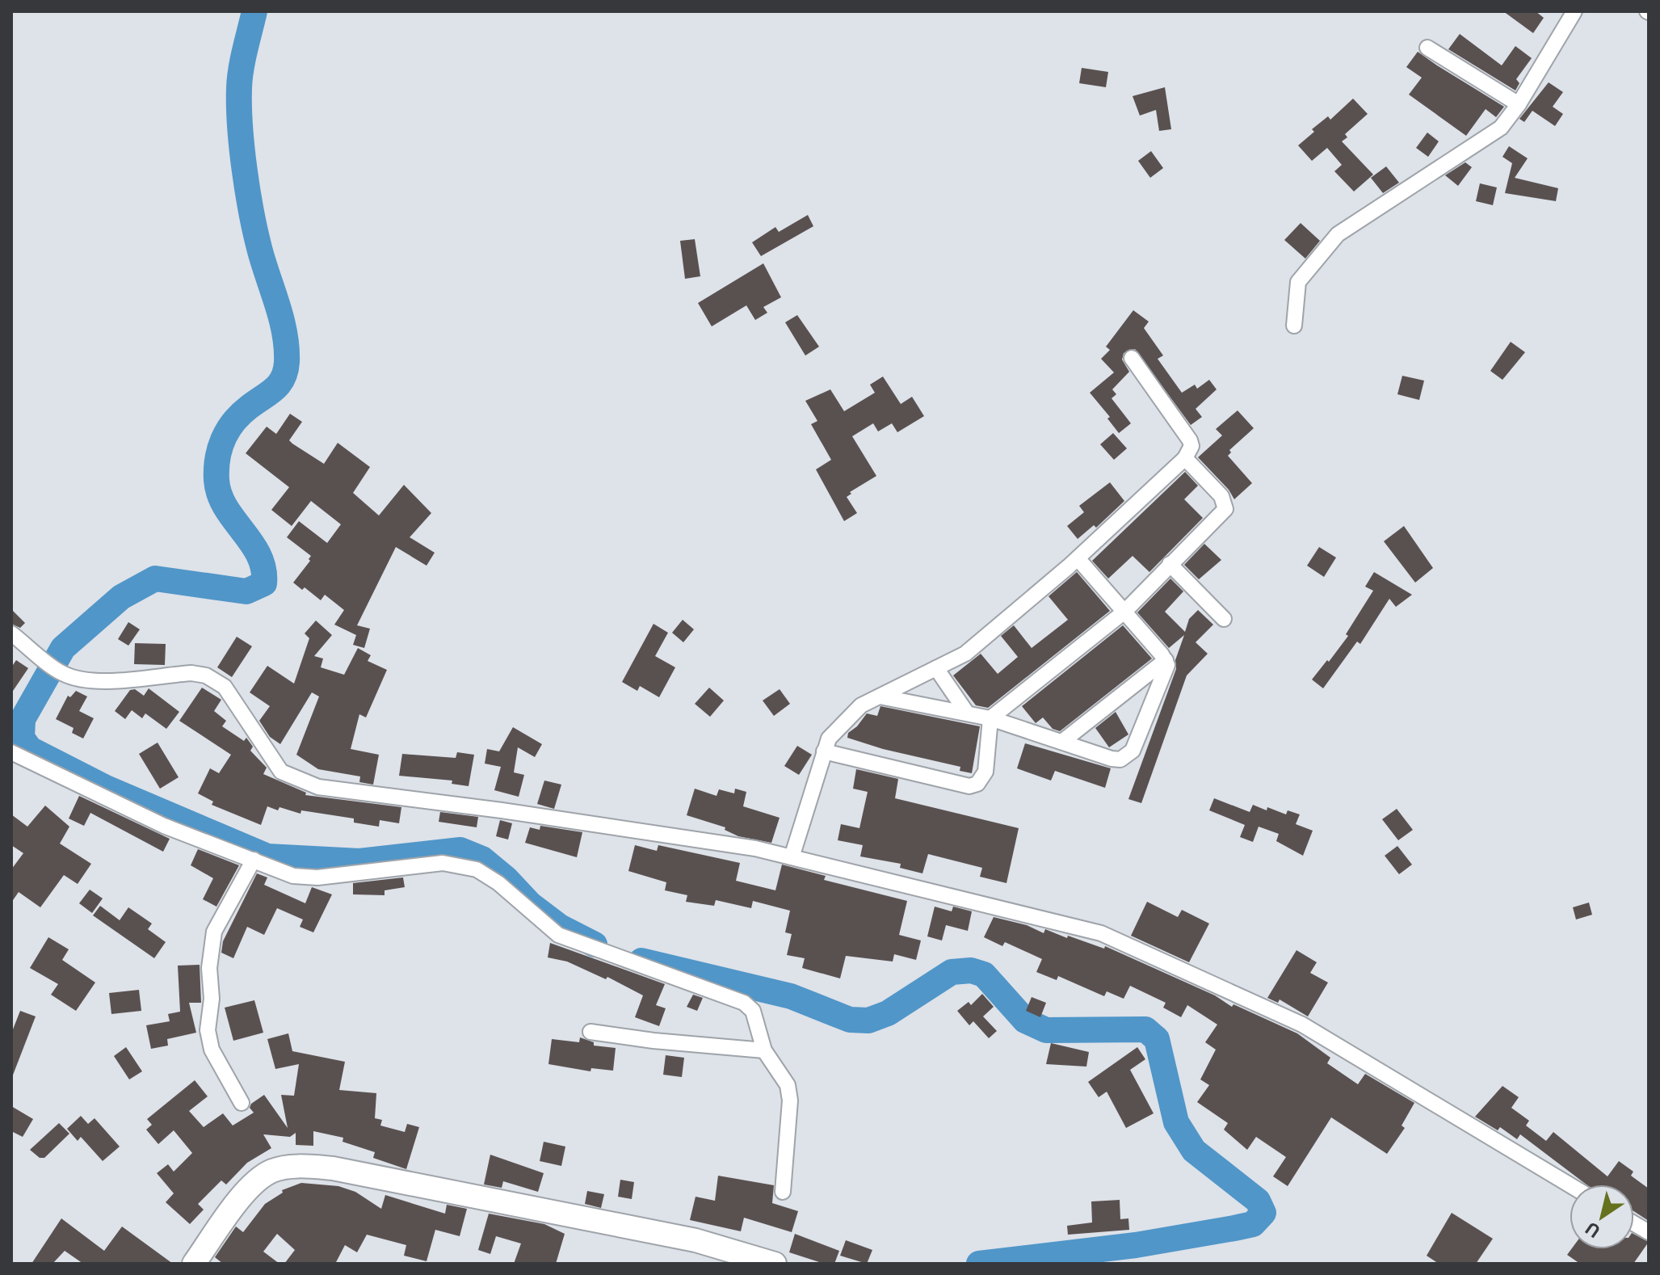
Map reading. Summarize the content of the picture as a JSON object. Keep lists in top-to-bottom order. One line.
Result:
{"north":"bottom left"}
